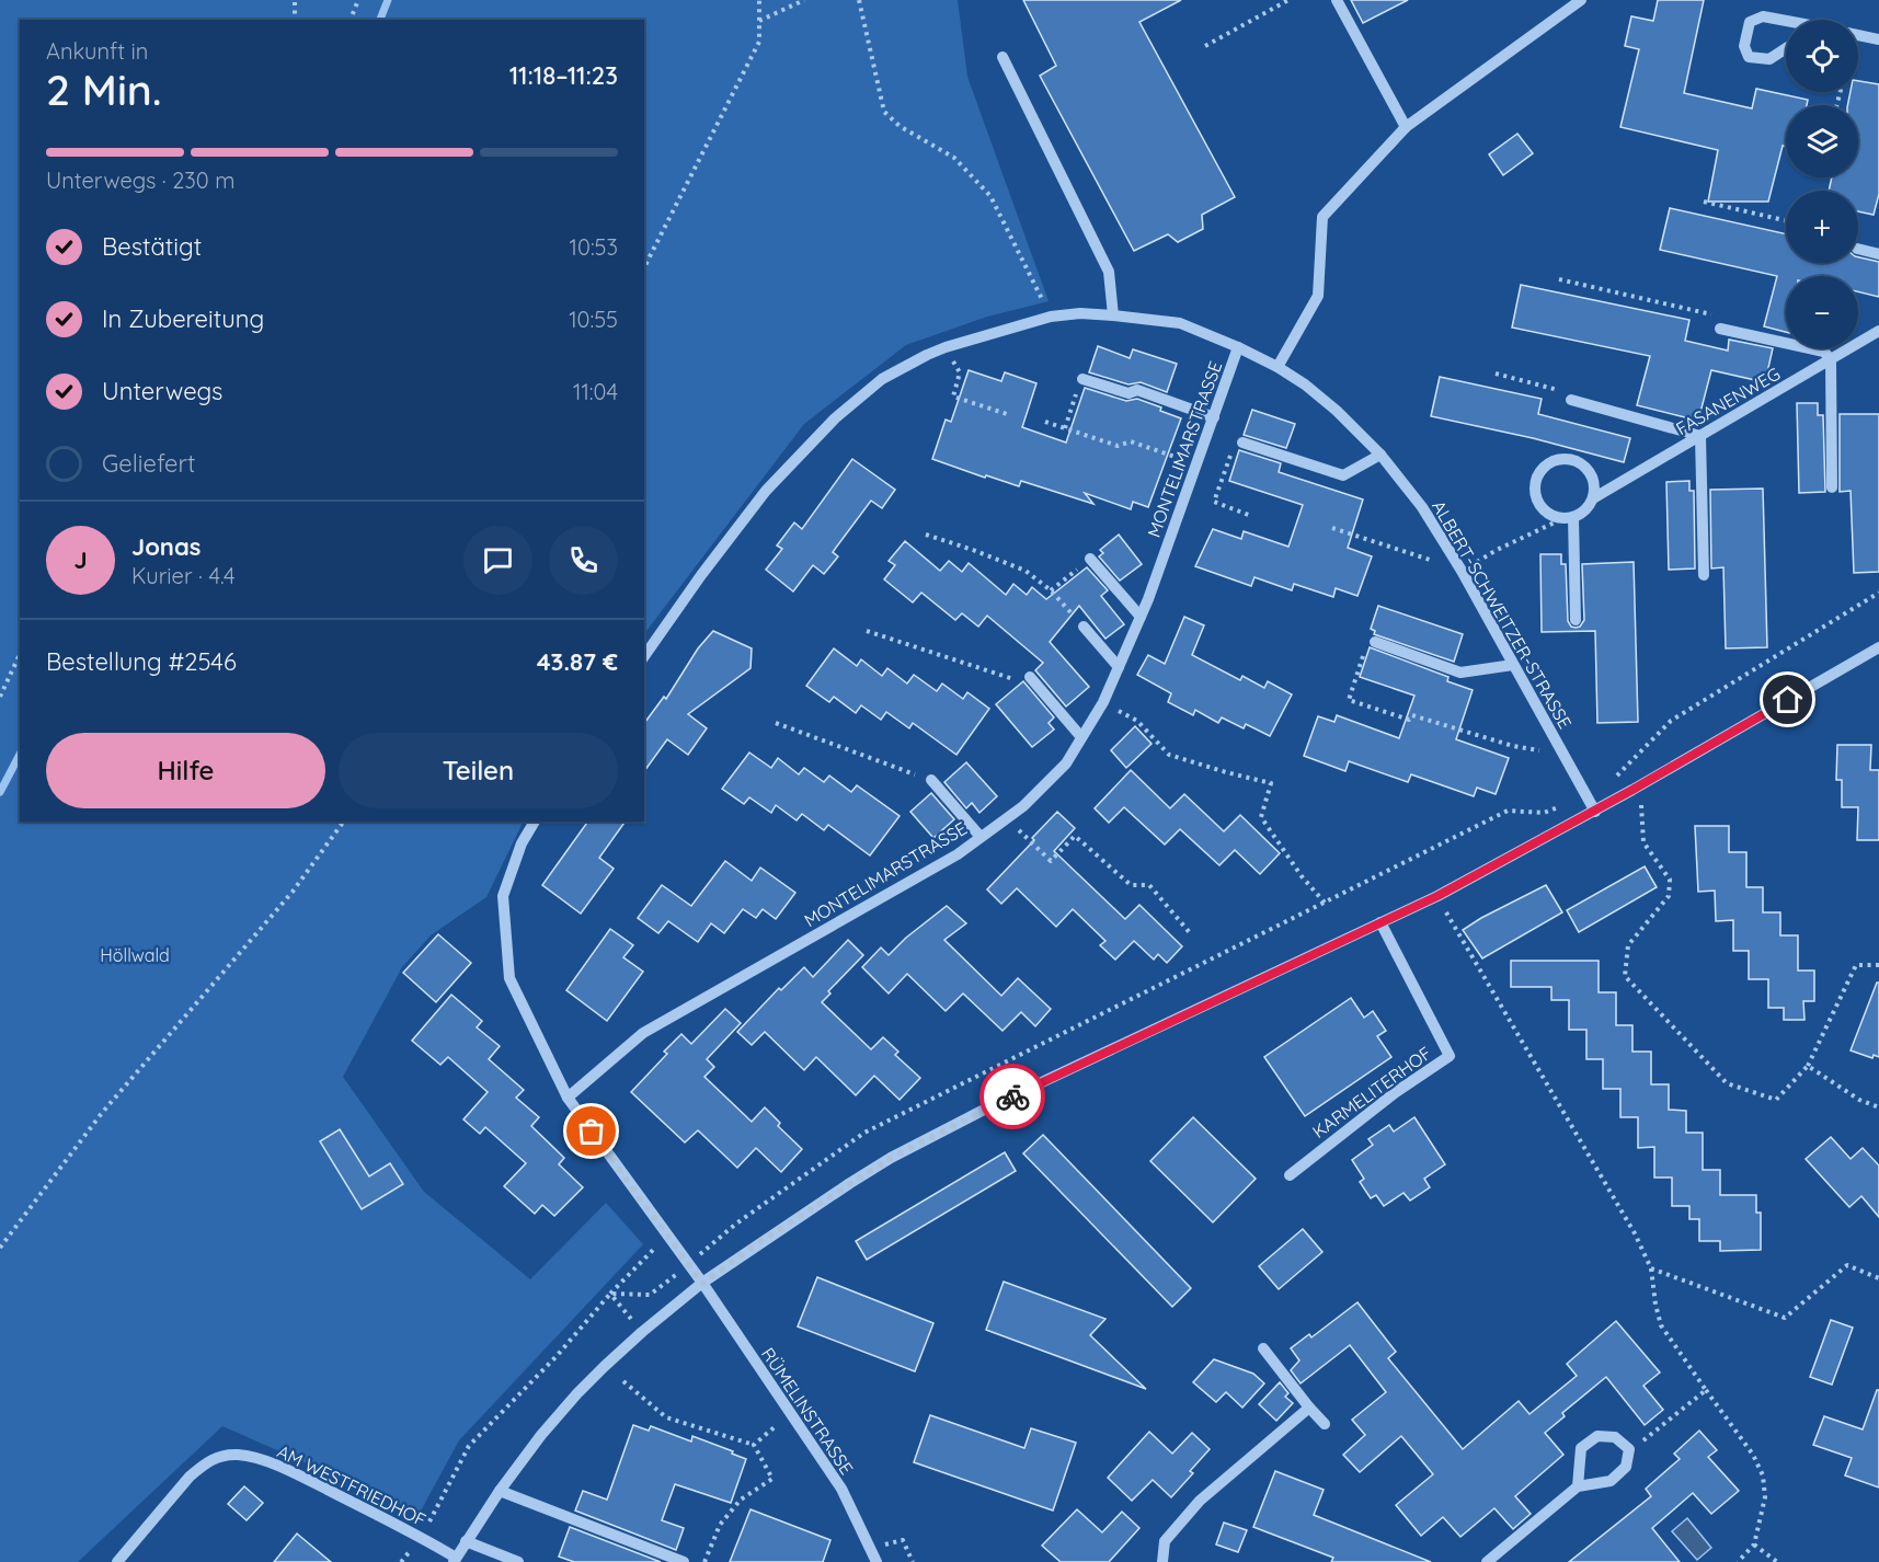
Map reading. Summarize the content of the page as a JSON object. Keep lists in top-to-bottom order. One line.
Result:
{"streets":{"street":["FASANENWEG","MONTELIMARSTRASSE","ALBERT-SCHWEITZER-STRASSE","KARMELITERHOF","RÜMELINSTRASSE","AM WESTFRIEDHOF"]},"crossings":[["MONTELIMARSTRASSE","ALBERT-SCHWEITZER-STRASSE"]],"parks":["Höllwald"],"page":{"map_buttons":["+","−"],"heading":["2 Min.","Ankunft in","11:18–11:23"],"panel":["Jonas","Kurier · 4.4","Bestellung #2546","43.87 €"],"bar":"Unterwegs · 230 m","list":[["Bestätigt","10:53"],["In Zubereitung","10:55"],["Unterwegs","11:04"],"Geliefert"],"round":"J","buttons":["Hilfe","Teilen"]}}
